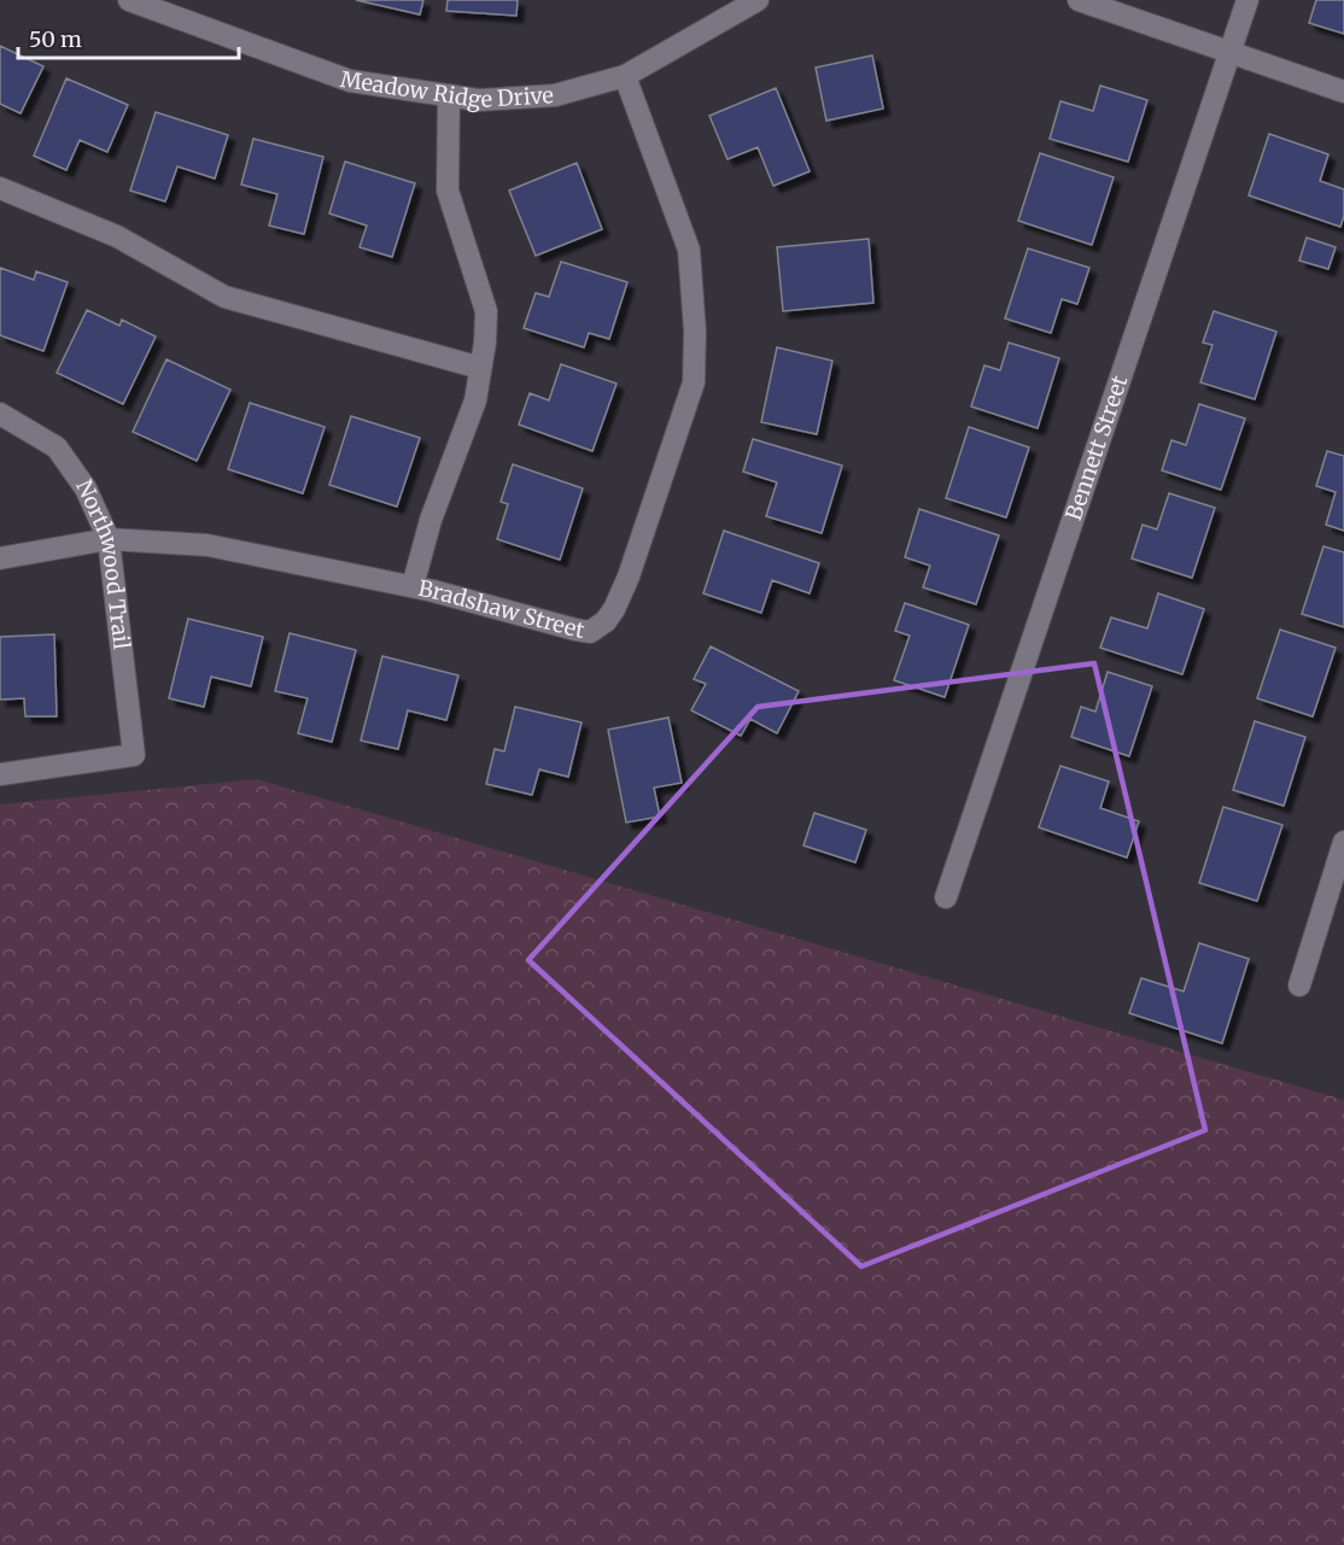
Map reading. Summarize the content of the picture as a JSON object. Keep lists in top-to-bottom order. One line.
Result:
{"streets":{"street":["Meadow Ridge Drive","Bennett Street","Northwood Trail","Bradshaw Street"]},"crossings":[["Meadow Ridge Drive","Bradshaw Street"],["Northwood Trail","Bradshaw Street"]],"scale_bar":"50 m"}
